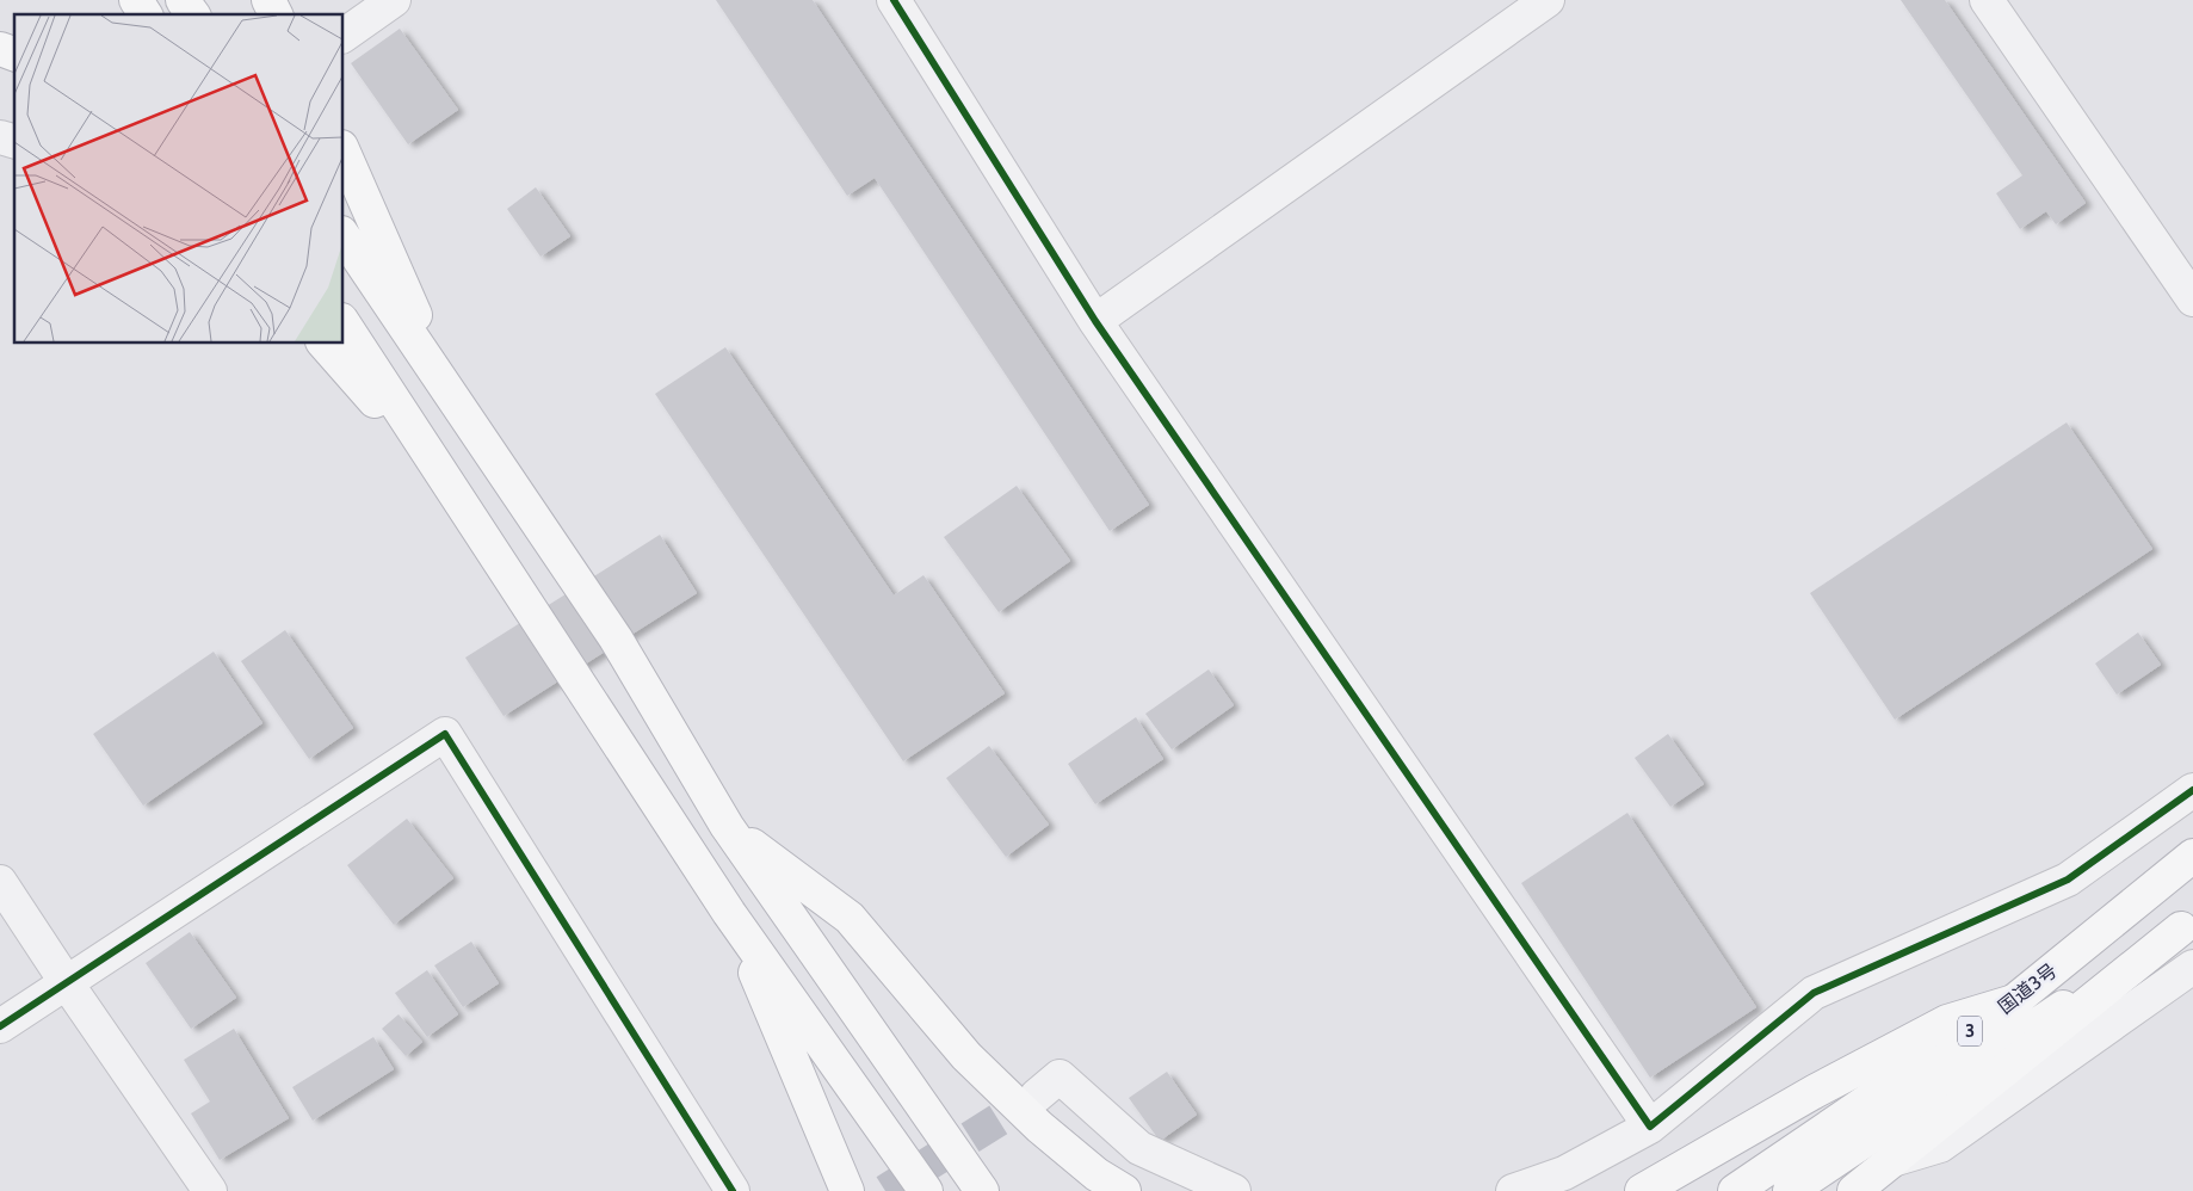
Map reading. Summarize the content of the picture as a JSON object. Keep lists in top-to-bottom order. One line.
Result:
{"streets":{"highway":["国道3号","3"]}}
